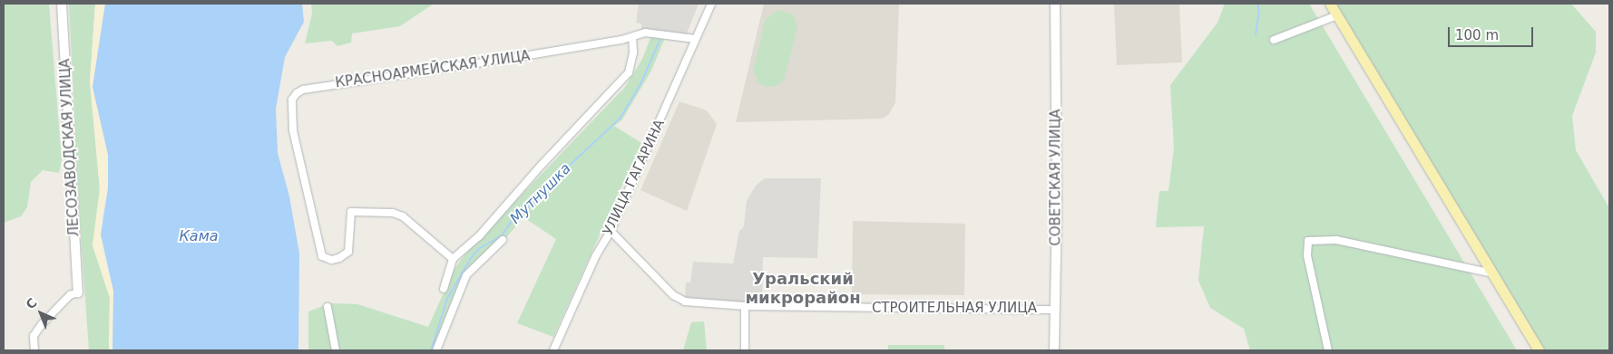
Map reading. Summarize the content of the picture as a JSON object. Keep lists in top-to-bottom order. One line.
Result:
{"streets":{"main road":["ЛЕСОЗАВОДСКАЯ УЛИЦА","СОВЕТСКАЯ УЛИЦА"],"street":["КРАСНОАРМЕЙСКАЯ УЛИЦА","УЛИЦА ГАГАРИНА","СТРОИТЕЛЬНАЯ УЛИЦА"]},"crossings":[["УЛИЦА ГАГАРИНА","СТРОИТЕЛЬНАЯ УЛИЦА"],["СОВЕТСКАЯ УЛИЦА","СТРОИТЕЛЬНАЯ УЛИЦА"]],"districts":["Уральский микрорайон"],"water":["Мутнушка","Кама"],"scale_bar":"100 m","north":"top left"}
